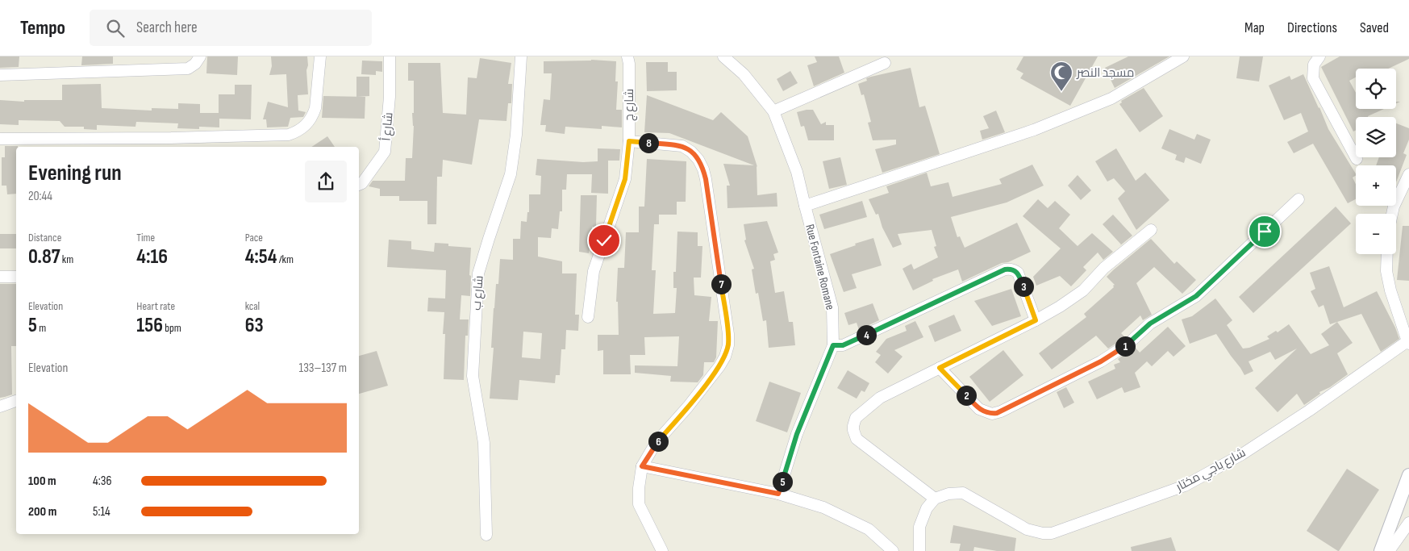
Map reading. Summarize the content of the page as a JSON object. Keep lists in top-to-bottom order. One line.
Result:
{"streets":{"street":["شارع ج","شارع أ","Rue Fontaine Romane","شارع ب","شارع باجي مختار"]},"places":{"mosque":["مسجد النصر"]},"page":{"header":"Tempo","search":"Search here","nav":["Map","Directions","Saved"],"map_buttons":["+","−"],"pins":["8","7","3","4","1","2","6","5"],"heading":["Evening run","20:44"],"stats":[["Distance","0.87 km"],["Time","4:16"],["Pace","4:54 /km"],["Elevation","5 m"],["Heart rate","156 bpm"],["kcal","63"]],"chart":["Elevation","133–137 m"],"list":[{"name":"100 m","note":"4:36"},{"name":"200 m","note":"5:14"}]}}
